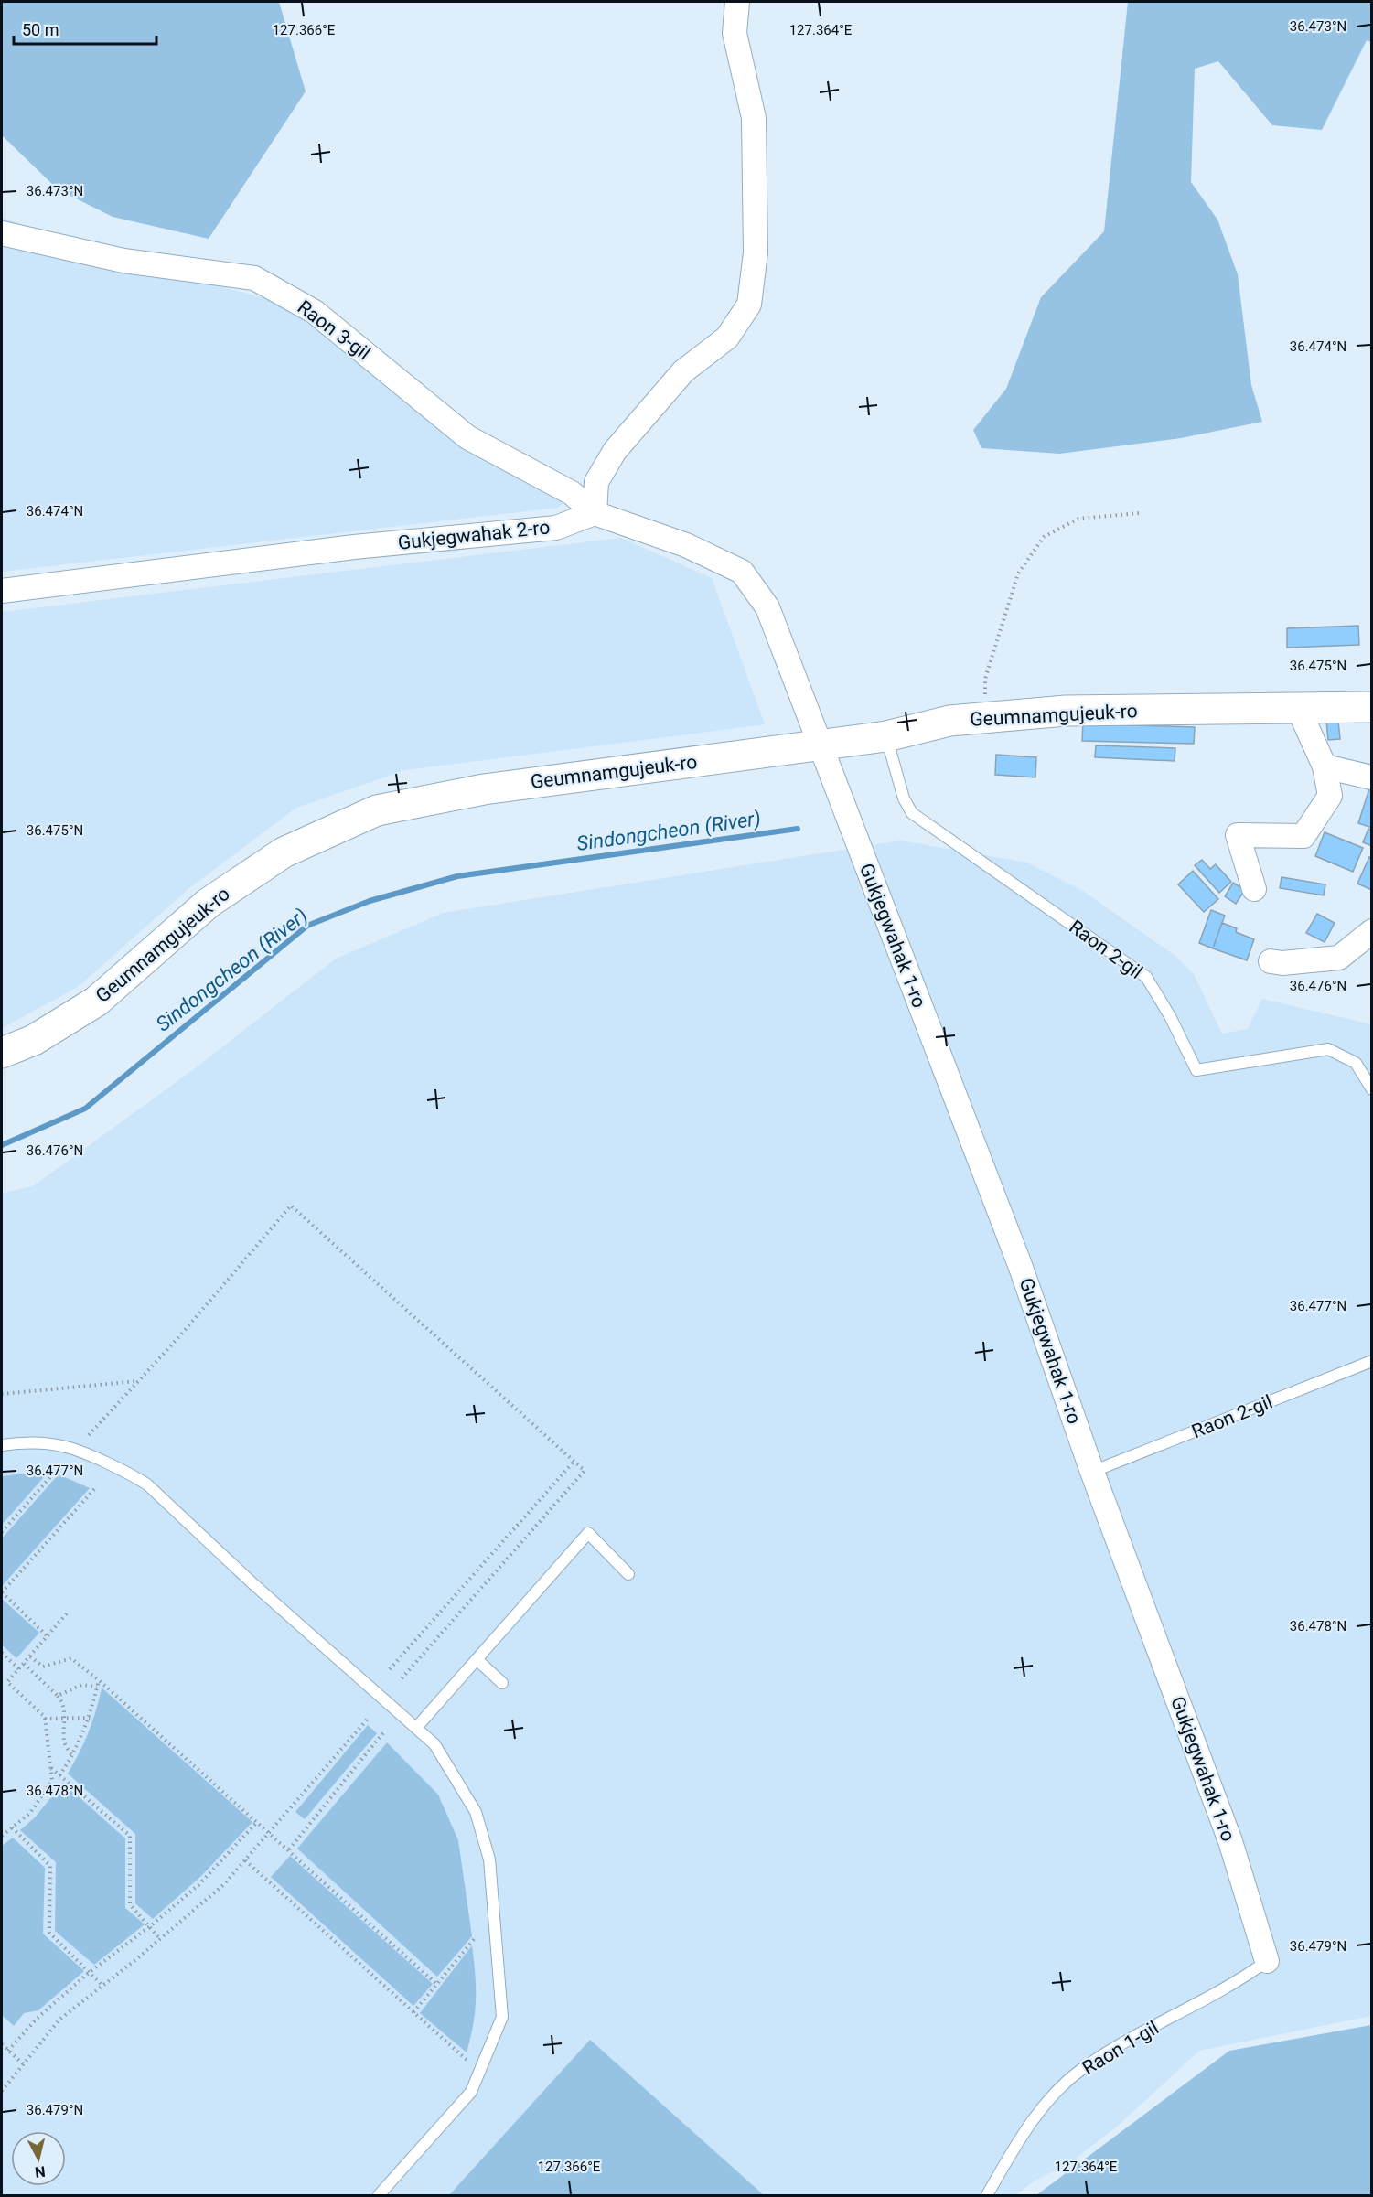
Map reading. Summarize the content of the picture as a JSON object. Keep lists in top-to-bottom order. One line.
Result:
{"streets":{"main road":["Geumnamgujeuk-ro"],"street":["Raon 3-gil","Gukjegwahak 2-ro","Gukjegwahak 1-ro"],"lane":["Raon 2-gil","Raon 1-gil"]},"crossings":[["Raon 3-gil","Gukjegwahak 2-ro"],["Geumnamgujeuk-ro","Gukjegwahak 1-ro"],["Geumnamgujeuk-ro","Raon 2-gil"],["Gukjegwahak 1-ro","Raon 2-gil"],["Gukjegwahak 1-ro","Raon 1-gil"]],"water":["Sindongcheon (River)"],"scale_bar":"50 m","north":"bottom","coordinates":["36.473°N","127.366°E","127.364°E","36.474°N","36.475°N","36.476°N","36.477°N","36.478°N","36.479°N"]}
